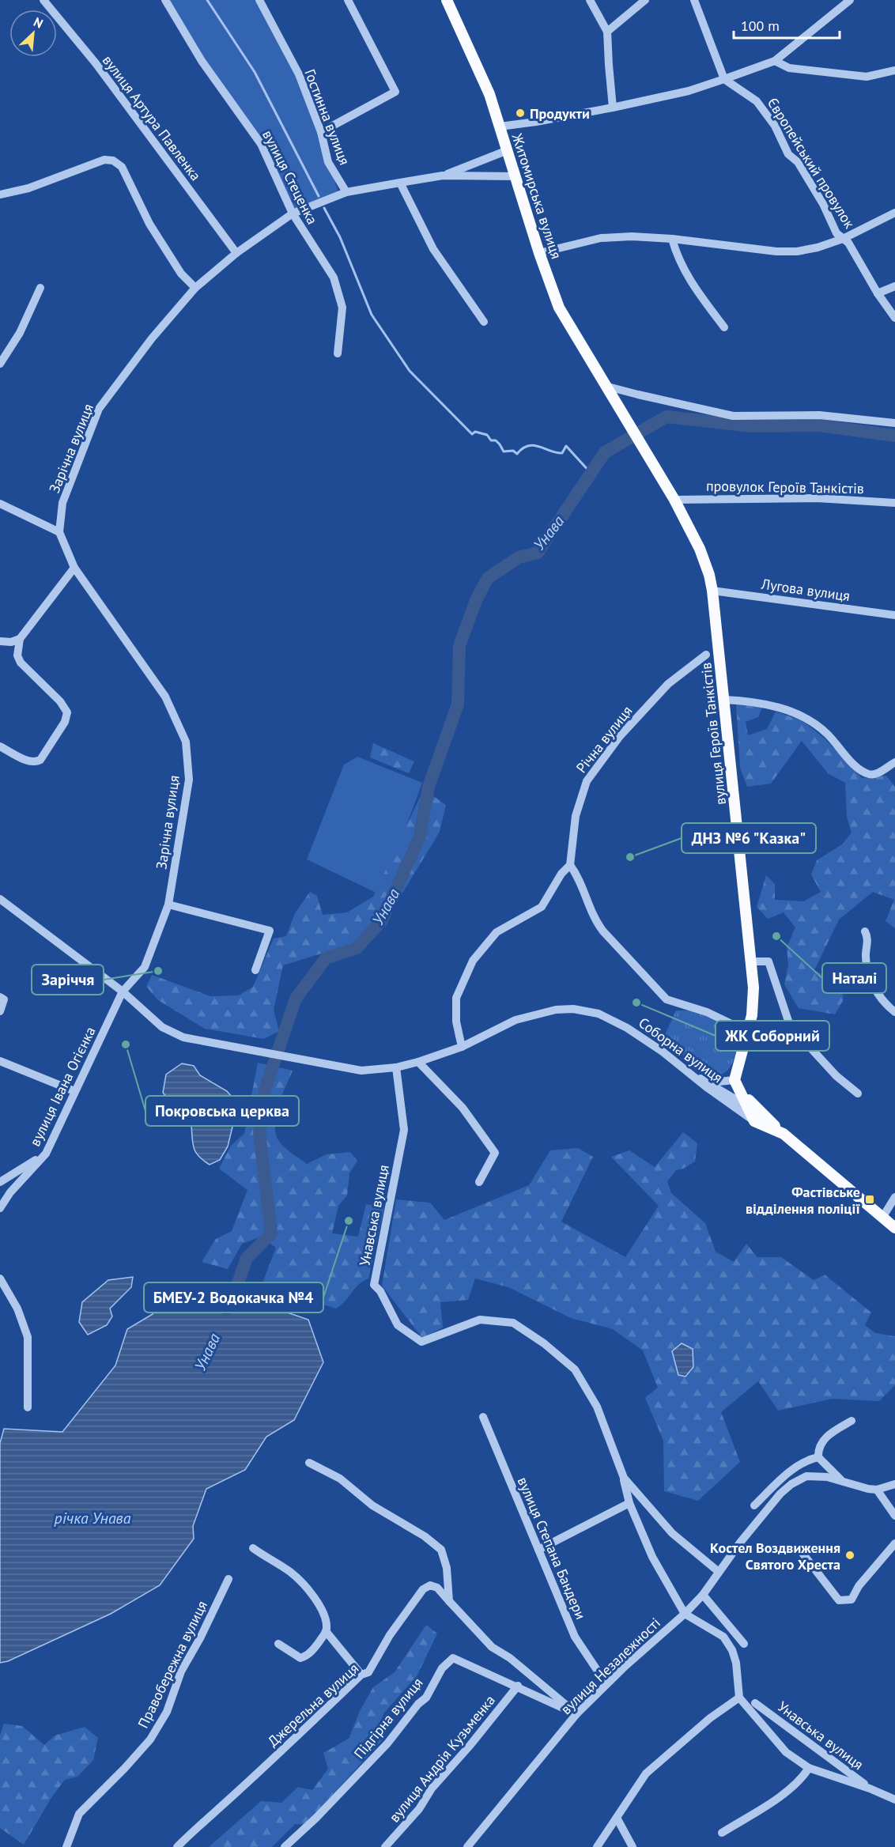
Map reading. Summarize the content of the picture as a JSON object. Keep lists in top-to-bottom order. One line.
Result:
{"streets":{"main road":["Житомирська вулиця","вулиця Героїв Танкістів","Соборна вулиця"],"street":["Гостинна вулиця","вулиця Артура Павленка","Європейський провулок","вулиця Стеценка","Зарічна вулиця","провулок Героїв Танкістів","Лугова вулиця","Річна вулиця","вулиця Івана Огієнка","Унавська вулиця","вулиця Степана Бандери","Правобережна вулиця","вулиця Незалежності","Джерельна вулиця","Підгірна вулиця","вулиця Андрія Кузьменка"]},"crossings":[["Гостинна вулиця","Зарічна вулиця"],["вулиця Артура Павленка","Зарічна вулиця"],["вулиця Стеценка","Зарічна вулиця"],["Житомирська вулиця","Зарічна вулиця"],["Житомирська вулиця","вулиця Героїв Танкістів"],["Зарічна вулиця","Соборна вулиця"],["Зарічна вулиця","вулиця Івана Огієнка"],["провулок Героїв Танкістів","вулиця Героїв Танкістів"],["Лугова вулиця","вулиця Героїв Танкістів"],["вулиця Героїв Танкістів","Соборна вулиця"],["Соборна вулиця","вулиця Івана Огієнка"],["Соборна вулиця","Унавська вулиця"],["Унавська вулиця","вулиця Незалежності"],["вулиця Степана Бандери","вулиця Незалежності"],["вулиця Незалежності","Підгірна вулиця"],["Підгірна вулиця","вулиця Андрія Кузьменка"]],"water":["Унава","річка Унава"],"places":{"other":["Продукти","ДНЗ №6 \"Казка\"","Наталі","Заріччя","ЖК Соборний","Покровська церква","БМЕУ-2 Водокачка №4","Костел Воздвиження Святого Хреста"],"transit":["Фастівське відділення поліції"]},"scale_bar":"100 m","north":"top right"}
